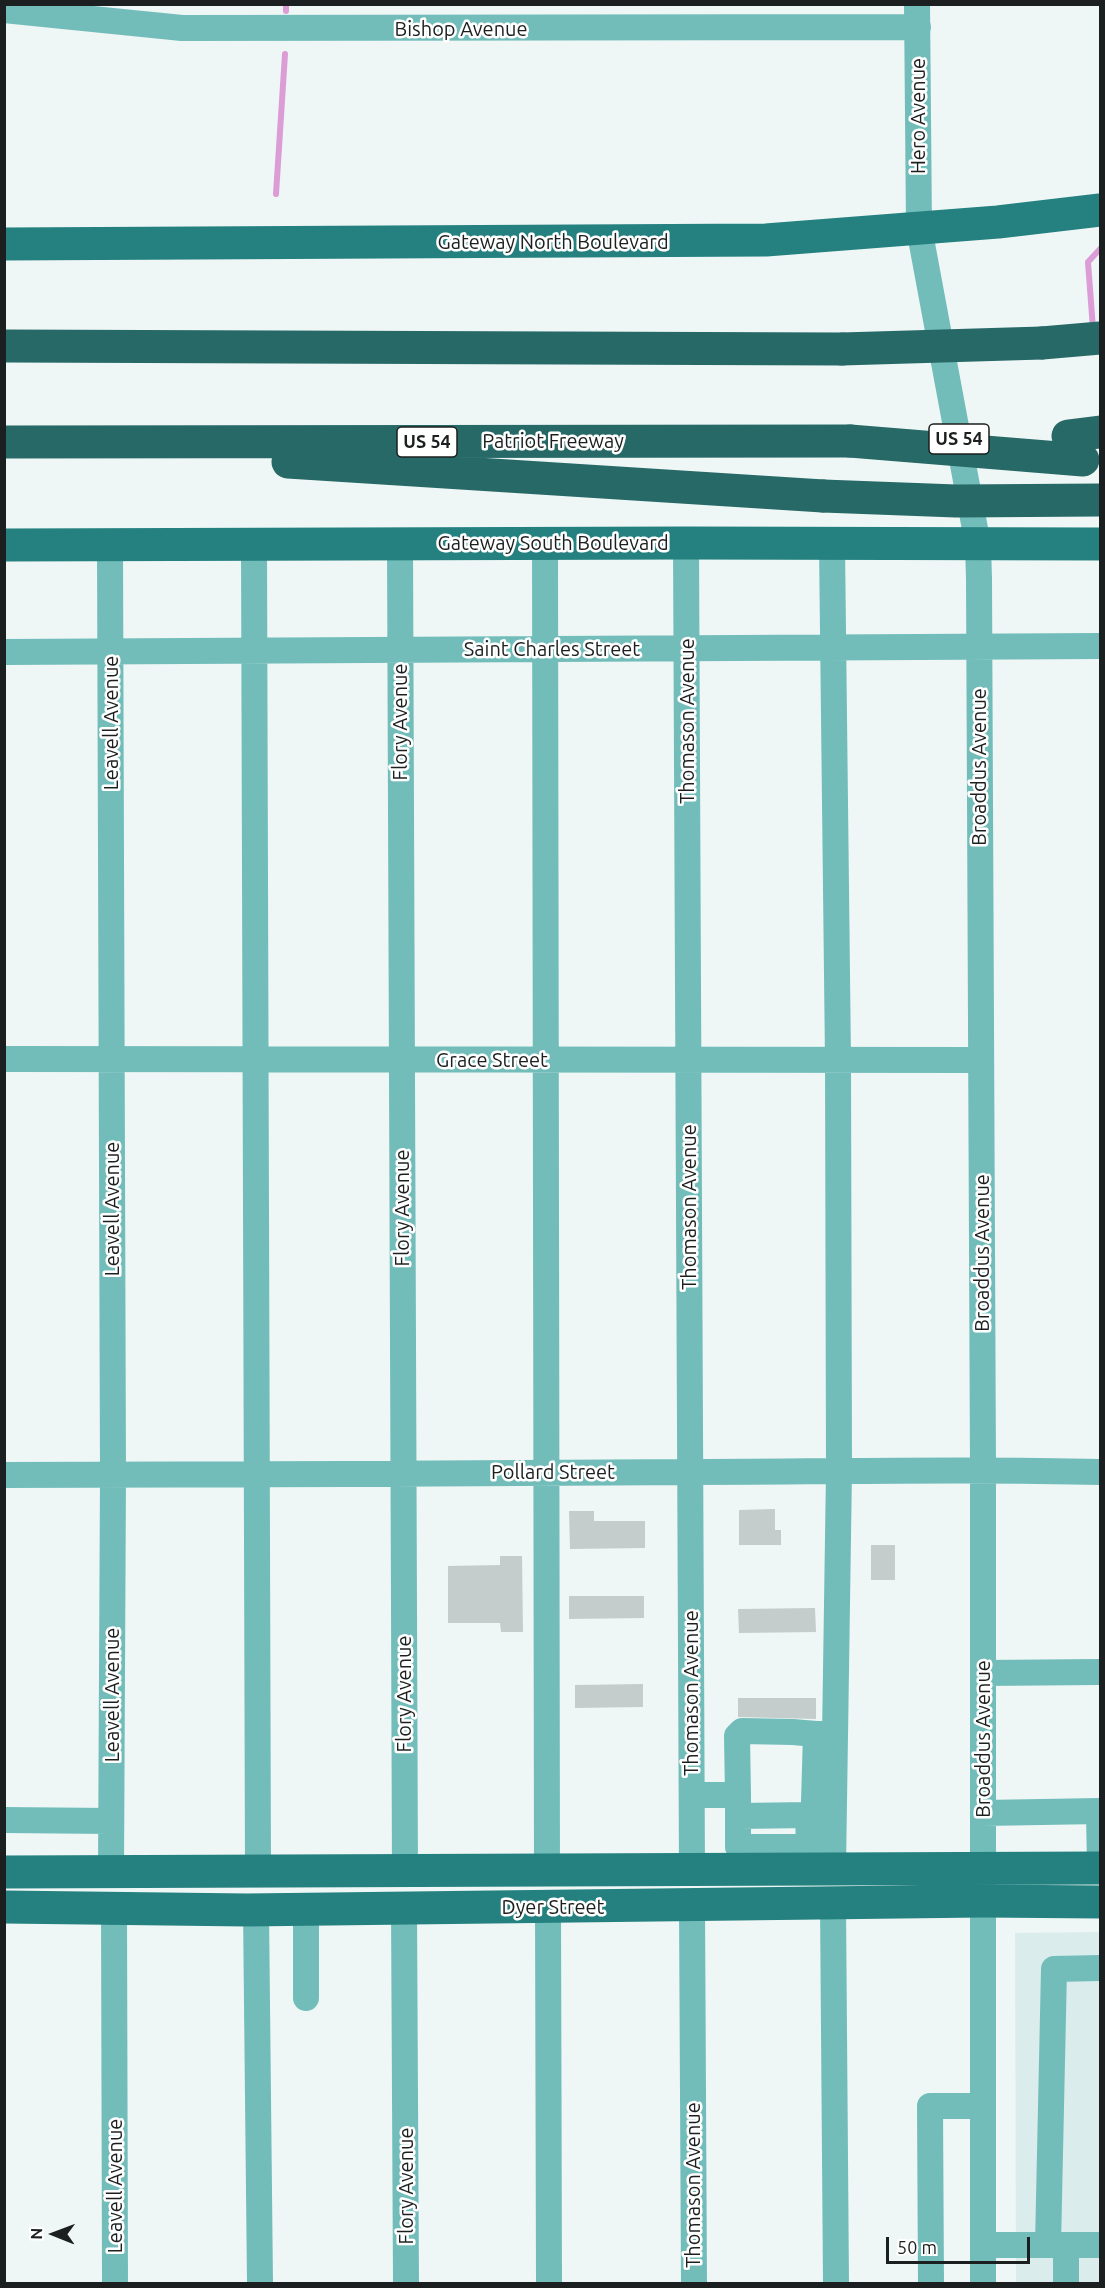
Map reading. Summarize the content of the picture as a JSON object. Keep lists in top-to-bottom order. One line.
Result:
{"streets":{"highway":["US 54","Patriot Freeway"],"main road":["Gateway North Boulevard","Gateway South Boulevard","Dyer Street"],"street":["Bishop Avenue","Hero Avenue","Saint Charles Street","Thomason Avenue","Flory Avenue","Leavell Avenue","Broaddus Avenue","Grace Street","Pollard Street"]},"crossings":[["Bishop Avenue","Hero Avenue"],["Hero Avenue","Gateway North Boulevard"],["Hero Avenue","Broaddus Avenue"],["Gateway North Boulevard","Broaddus Avenue"],["Gateway South Boulevard","Thomason Avenue"],["Gateway South Boulevard","Flory Avenue"],["Gateway South Boulevard","Leavell Avenue"],["Gateway South Boulevard","Broaddus Avenue"],["Saint Charles Street","Thomason Avenue"],["Saint Charles Street","Flory Avenue"],["Saint Charles Street","Leavell Avenue"],["Saint Charles Street","Broaddus Avenue"],["Thomason Avenue","Grace Street"],["Thomason Avenue","Pollard Street"],["Thomason Avenue","Dyer Street"],["Flory Avenue","Grace Street"],["Flory Avenue","Pollard Street"],["Flory Avenue","Dyer Street"],["Leavell Avenue","Grace Street"],["Leavell Avenue","Pollard Street"],["Leavell Avenue","Dyer Street"],["Broaddus Avenue","Grace Street"],["Broaddus Avenue","Pollard Street"],["Broaddus Avenue","Dyer Street"]],"scale_bar":"50 m","north":"left"}
